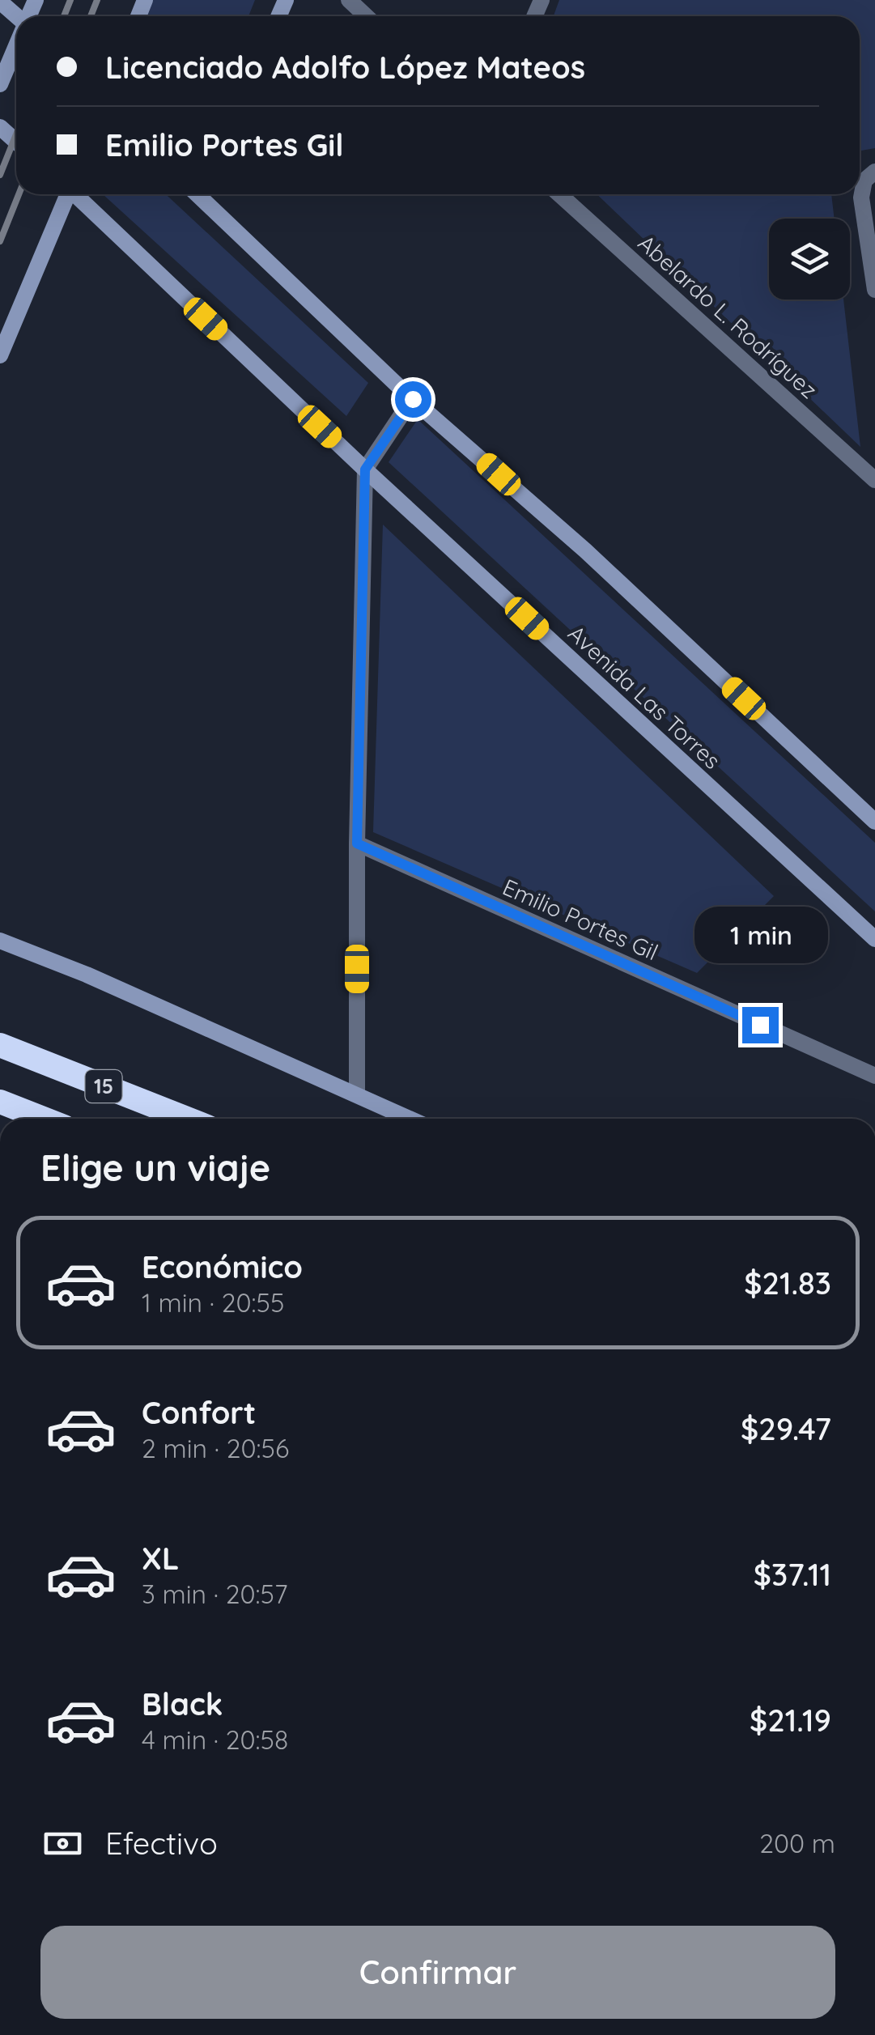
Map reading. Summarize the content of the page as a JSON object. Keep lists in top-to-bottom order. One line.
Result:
{"streets":{"highway":["15"],"street":["Abelardo L. Rodríguez","Avenida Las Torres","Emilio Portes Gil"]},"page":{"banner":["Licenciado Adolfo López Mateos","Emilio Portes Gil"],"bubble":"1 min","heading":"Elige un viaje","list":[{"name":"Económico","note":"1 min · 20:55","value":"$21.83"},{"name":"Confort","note":"2 min · 20:56","value":"$29.47"},{"name":"XL","note":"3 min · 20:57","value":"$37.11"},{"name":"Black","note":"4 min · 20:58","value":"$21.19"}],"pay":["Efectivo","200 m"],"buttons":"Confirmar"}}
